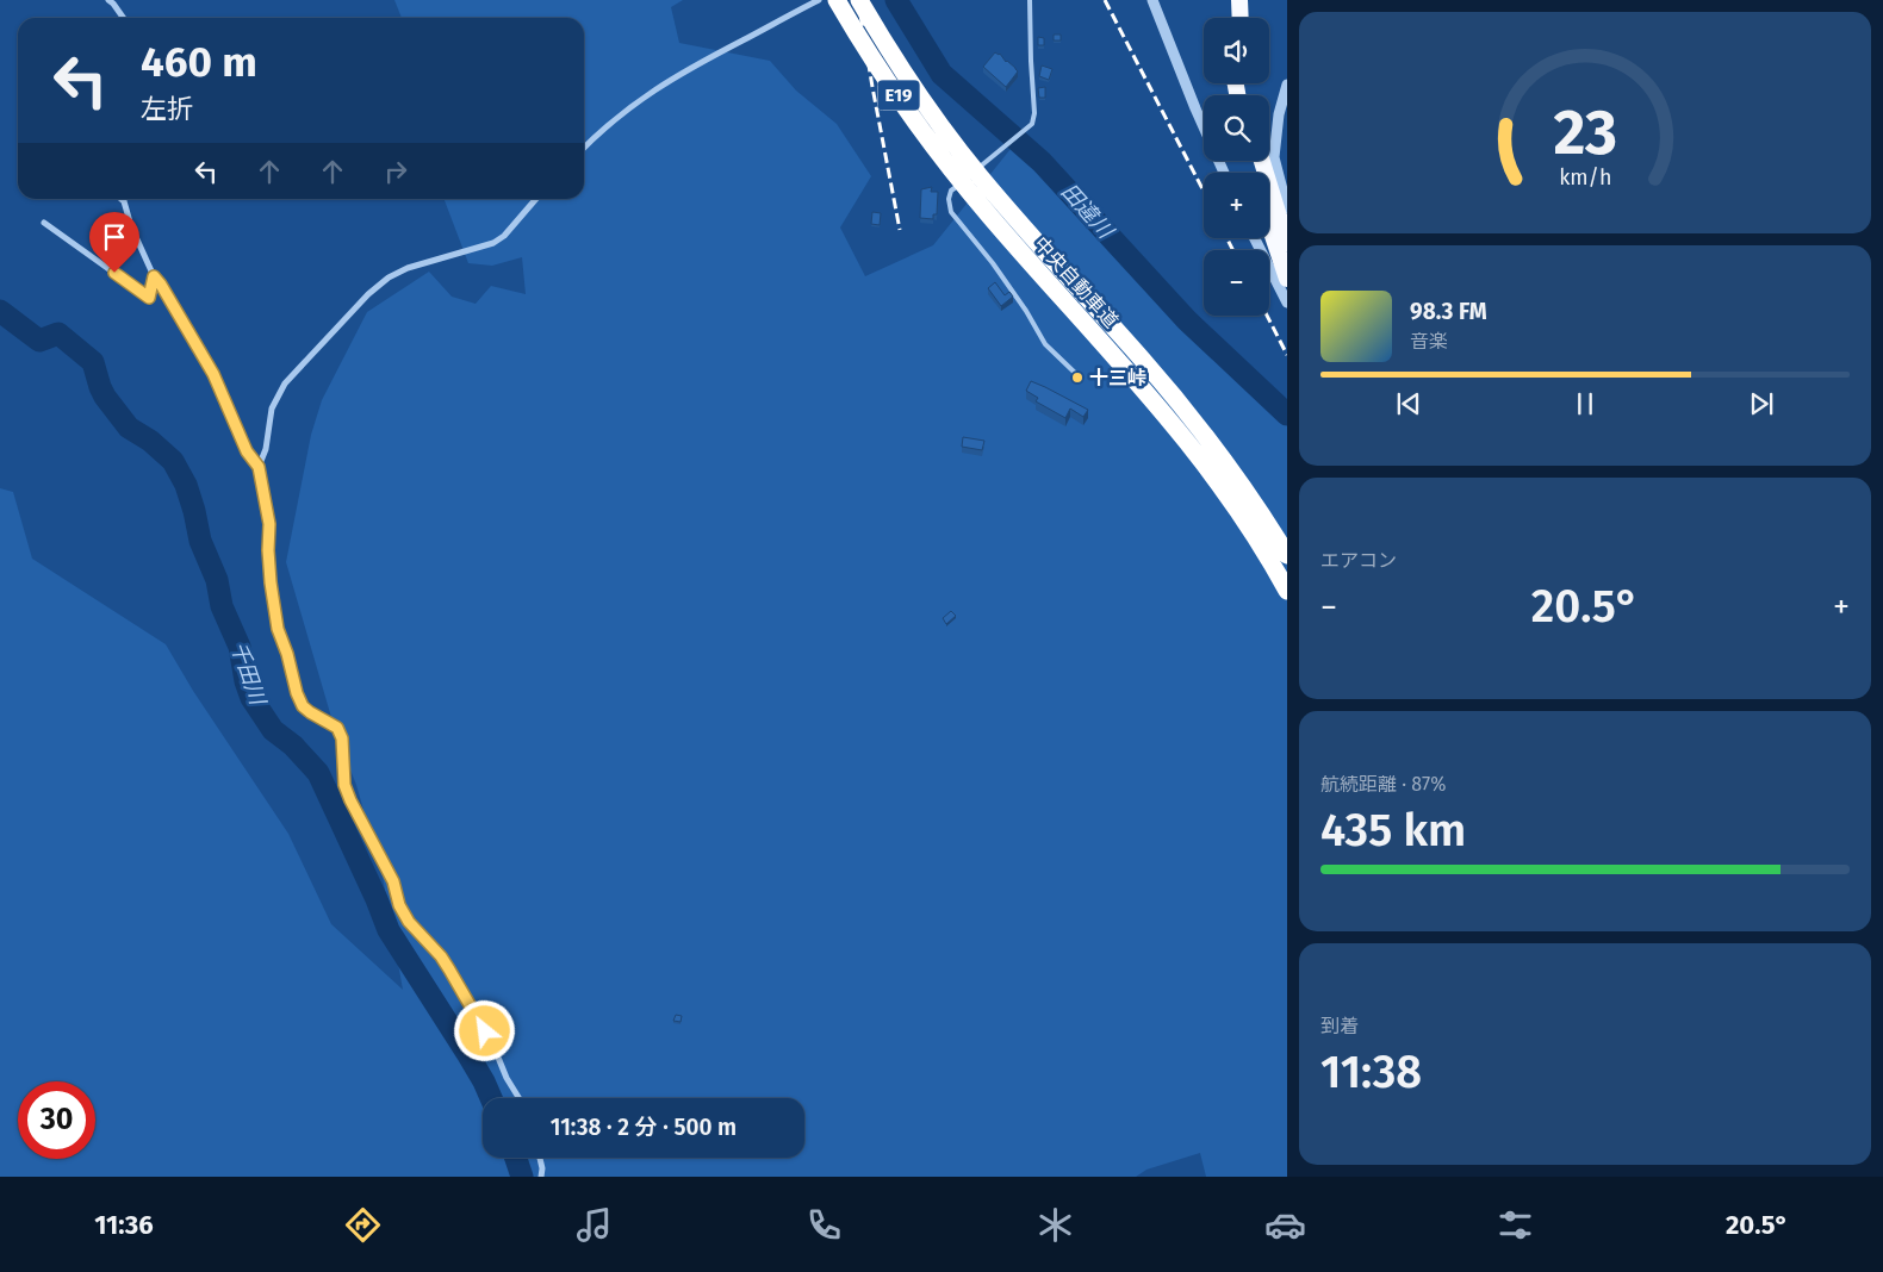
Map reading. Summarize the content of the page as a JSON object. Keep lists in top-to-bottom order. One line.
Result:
{"streets":{"highway":["E19","中央自動車道"]},"water":["田違川","千田川"],"places":["十三峠"],"page":{"map_buttons":["+","−"],"turn":["460 m","左折"],"song":["98.3 FM","音楽"],"tile":["エアコン",["航続距離 · 87%","435 km"],["到着","11:38"]],"heat":["−","20.5°","+"],"limit":"30","trip":"11:38 · 2 分 · 500 m","tabs":["11:36","20.5°"],"gauge":["23","km/h"]}}
